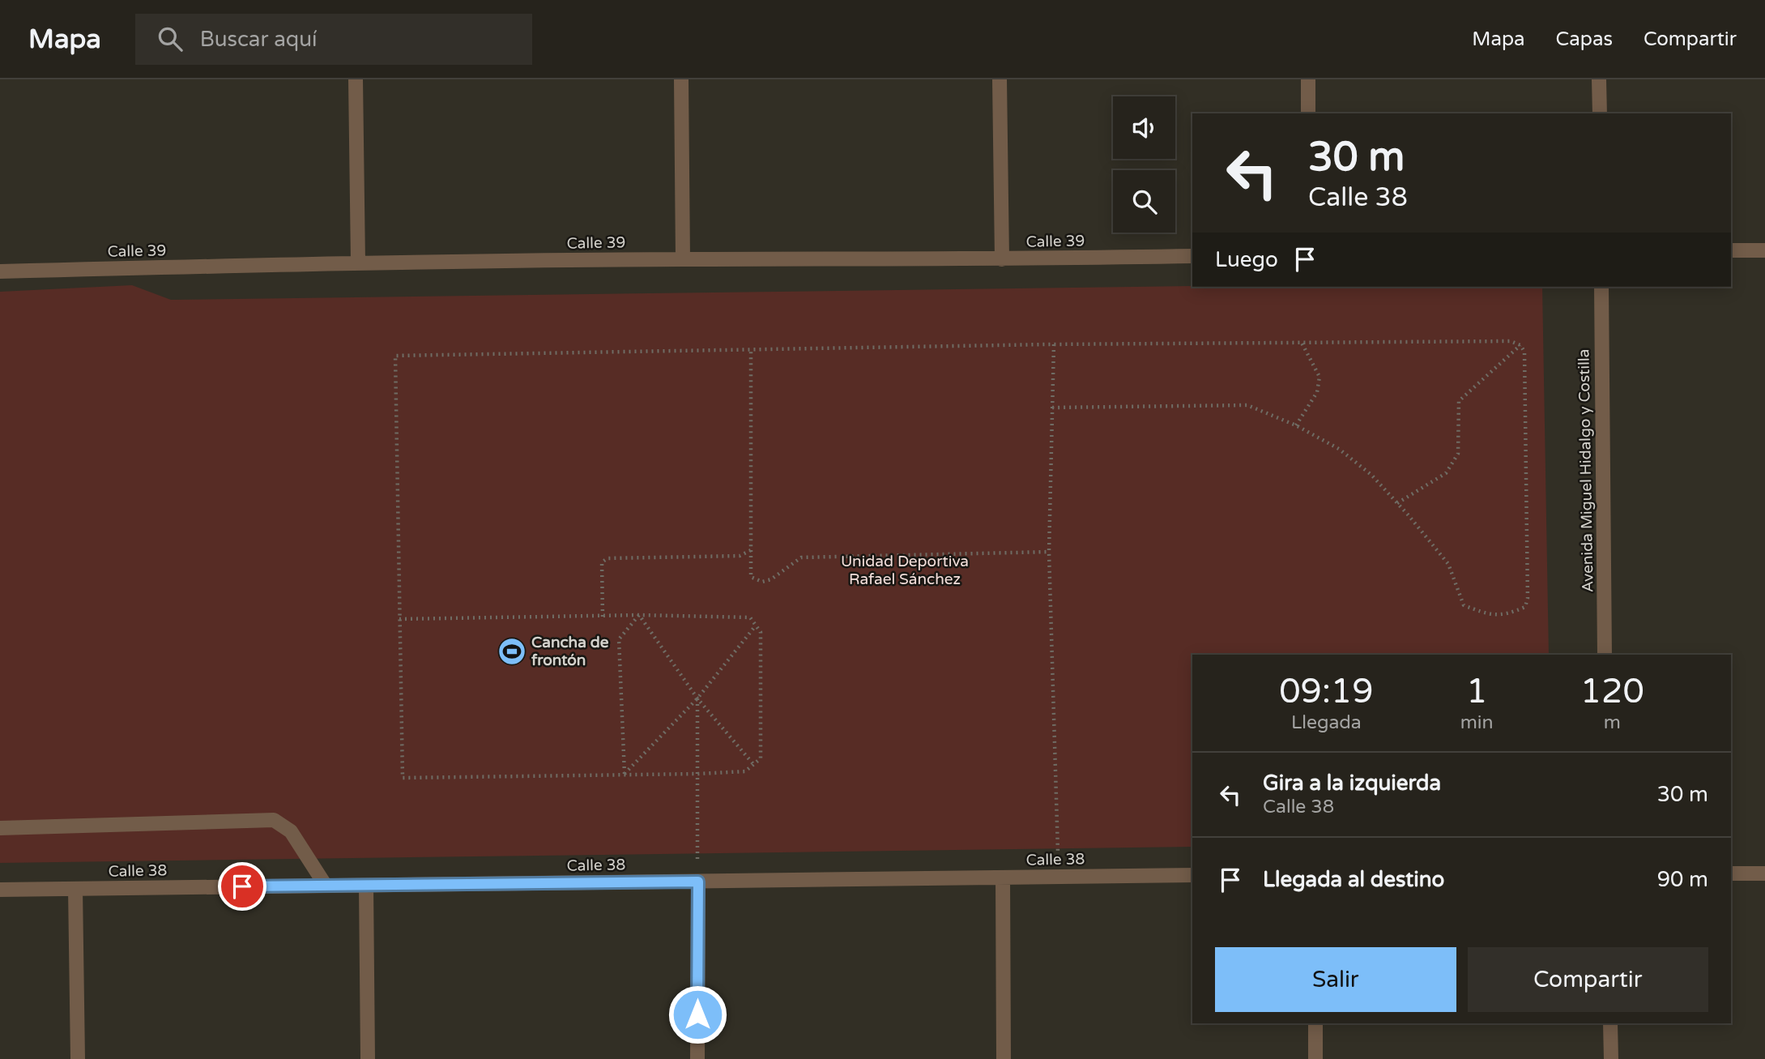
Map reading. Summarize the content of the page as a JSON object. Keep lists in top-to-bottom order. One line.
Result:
{"streets":{"street":["Calle 39","Avenida Miguel Hidalgo y Costilla","Calle 38"]},"parks":["Unidad Deportiva Rafael Sánchez"],"places":{"sports":["Cancha de frontón"]},"page":{"header":"Mapa","search":"Buscar aquí","nav":["Mapa","Capas","Compartir"],"turn":["30 m","Calle 38"],"then":"Luego","eta":["09:19","Llegada","1","min","120","m"],"list":[{"name":"Gira a la izquierda","note":"Calle 38","value":"30 m"},{"name":"Llegada al destino","value":"90 m"}],"buttons":["Salir","Compartir"]}}
